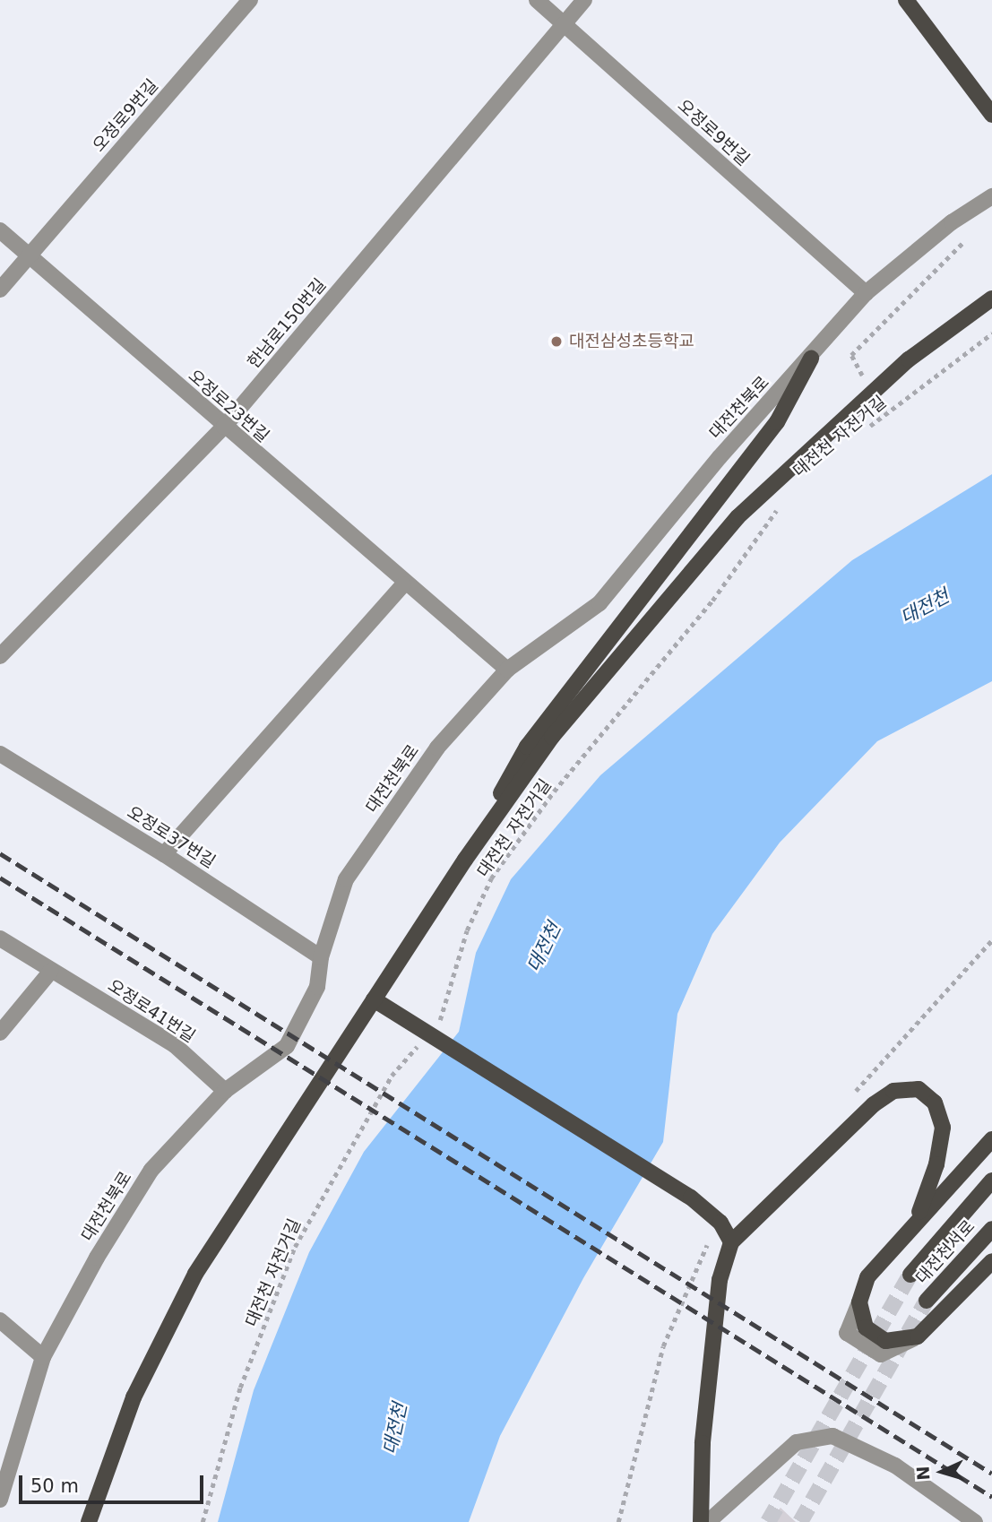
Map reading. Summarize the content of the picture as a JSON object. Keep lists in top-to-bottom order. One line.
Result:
{"streets":{"main road":["대전천서로"],"street":["오정로9번길","한남로150번길","오정로23번길","대전천북로","오정로37번길","오정로41번길"],"path":["대전천 자전거길"]},"crossings":[["오정로9번길","한남로150번길"],["오정로9번길","오정로23번길"],["오정로9번길","대전천북로"],["한남로150번길","오정로23번길"],["오정로23번길","대전천북로"],["대전천북로","오정로37번길"],["대전천북로","오정로41번길"]],"water":["대전천"],"places":["대전삼성초등학교"],"scale_bar":"50 m","north":"left"}
